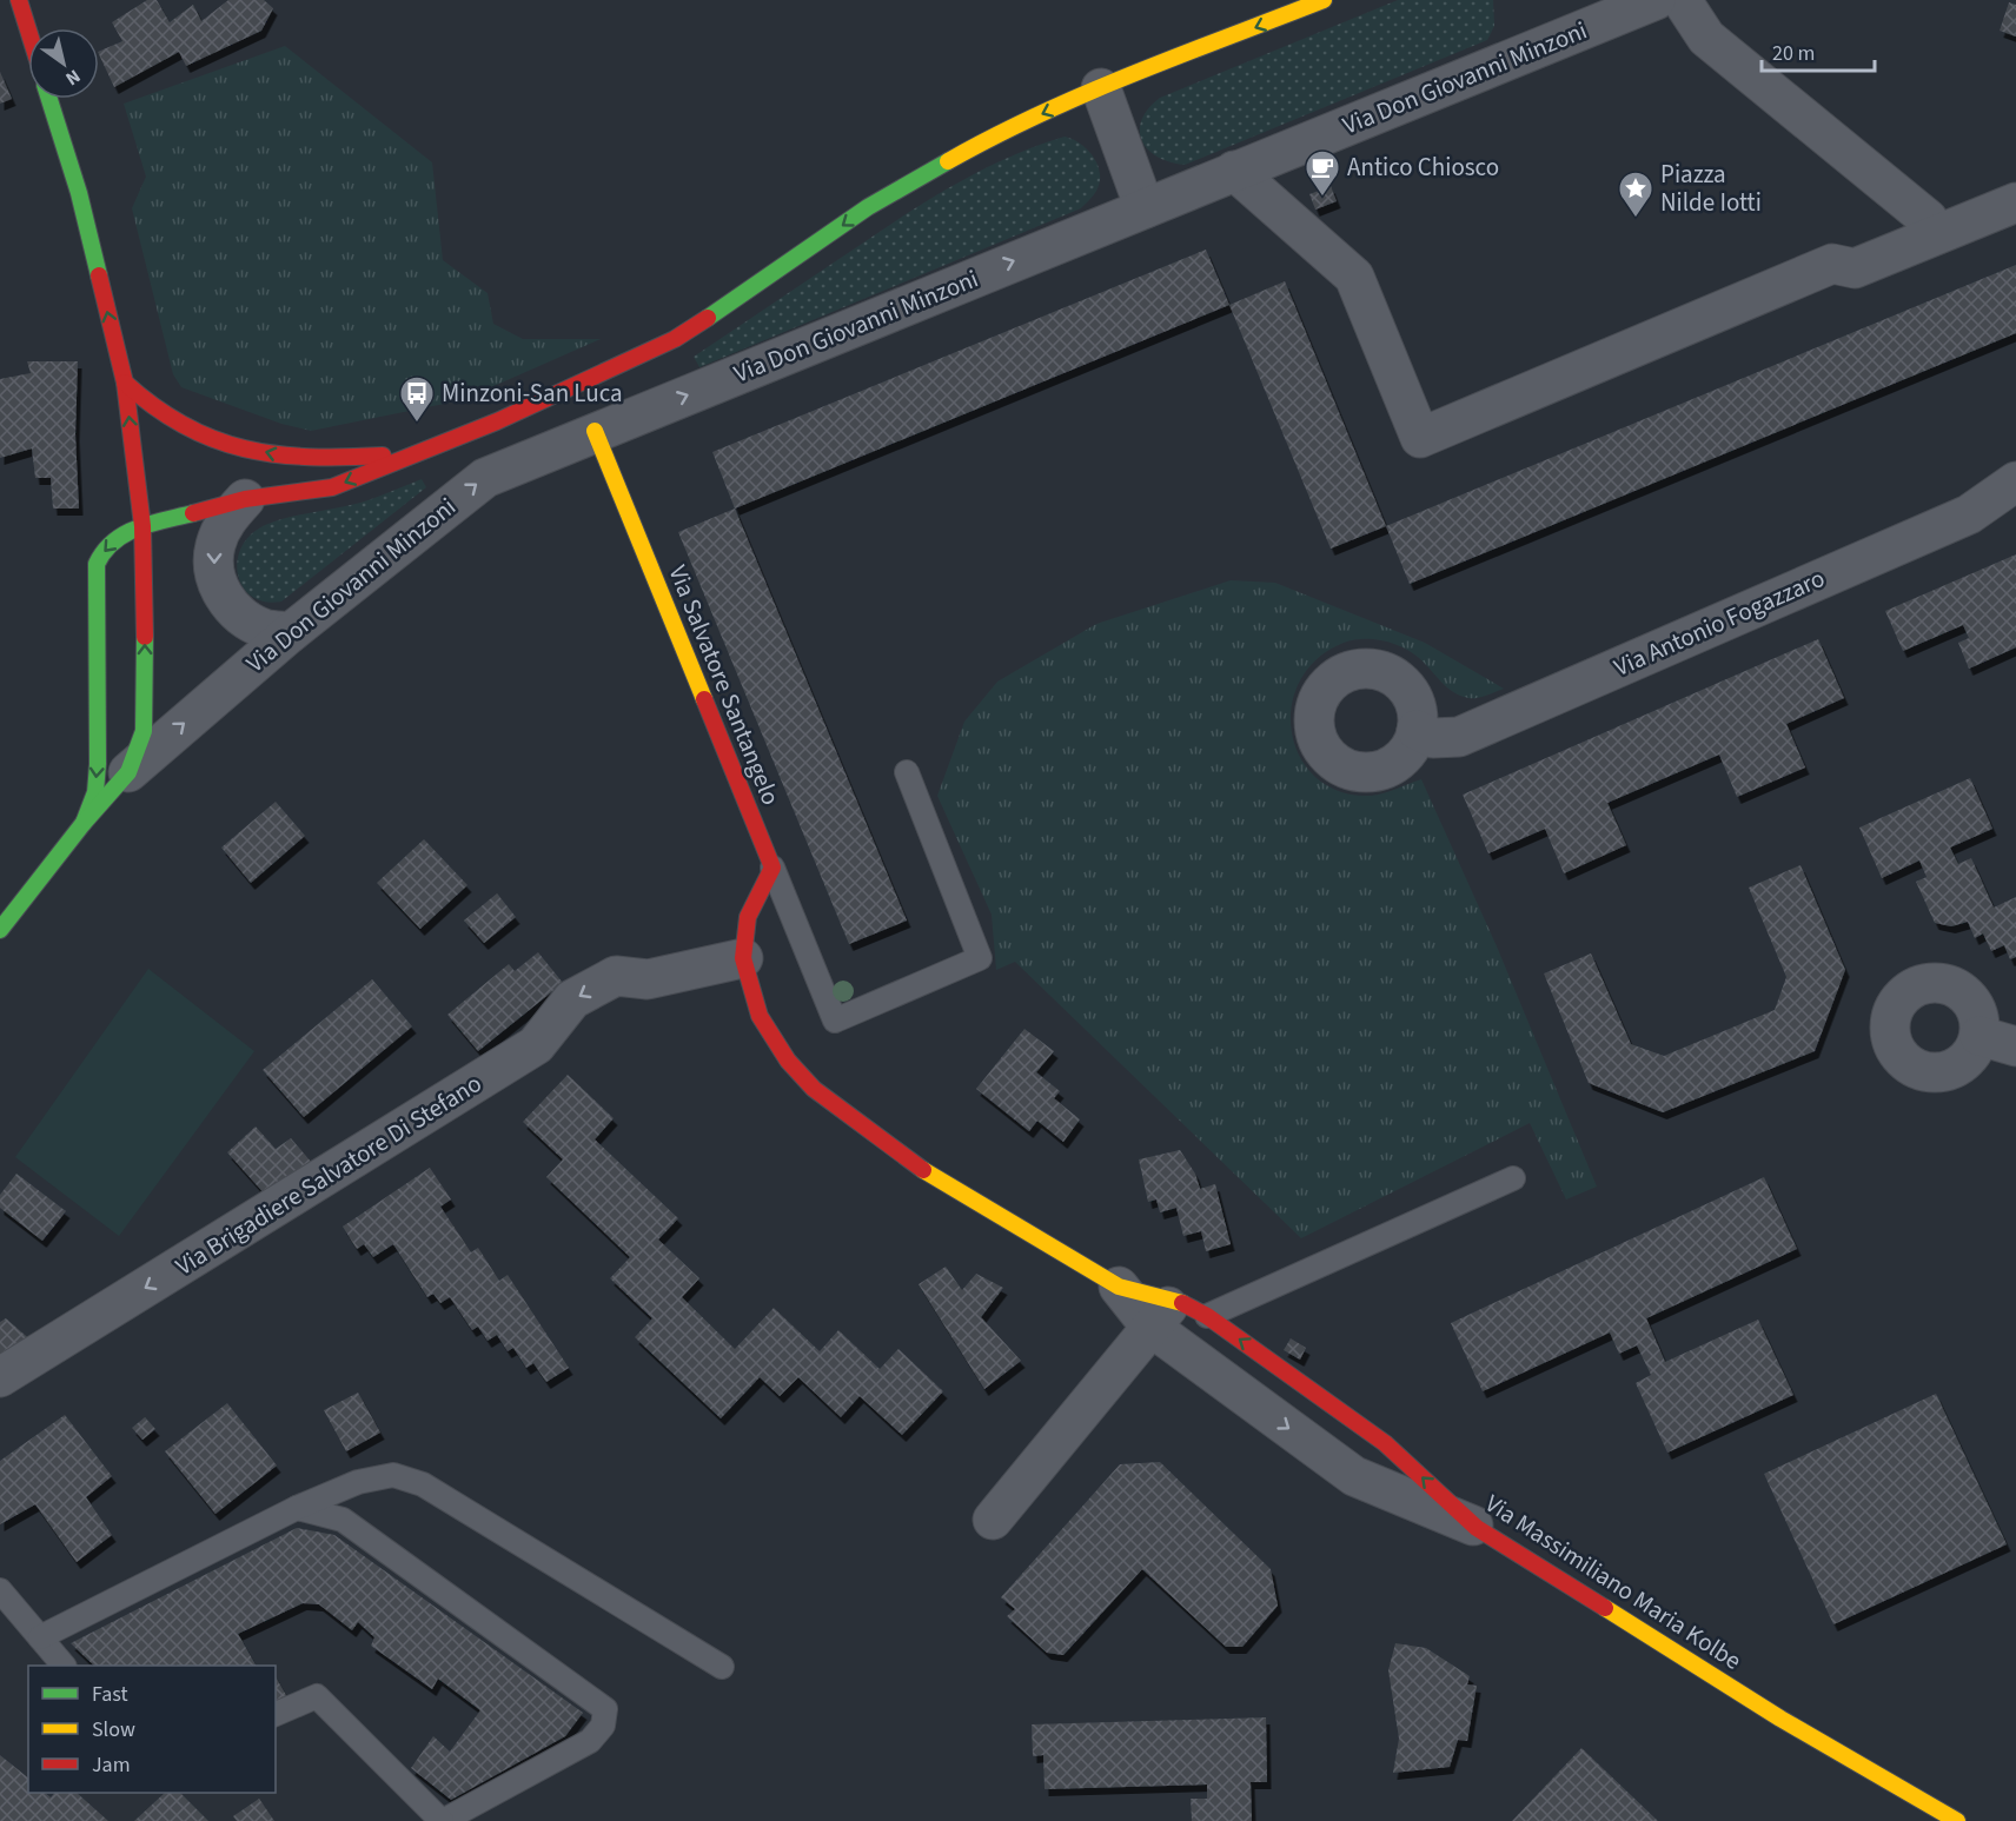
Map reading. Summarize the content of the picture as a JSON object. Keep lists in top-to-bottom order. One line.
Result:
{"streets":{"street":["Via Don Giovanni Minzoni","Via Antonio Fogazzaro","Via Salvatore Santangelo","Via Brigadiere Salvatore Di Stefano","Via Massimiliano Maria Kolbe"]},"crossings":[["Via Don Giovanni Minzoni","Via Salvatore Santangelo"]],"one_way":["Via Brigadiere Salvatore Di Stefano"],"places":{"cafe":["Antico Chiosco"],"place":["Piazza Nilde Iotti"],"bus stop":["Minzoni-San Luca"]},"legend":["Fast","Slow","Jam"],"scale_bar":"20 m","north":"bottom right"}
